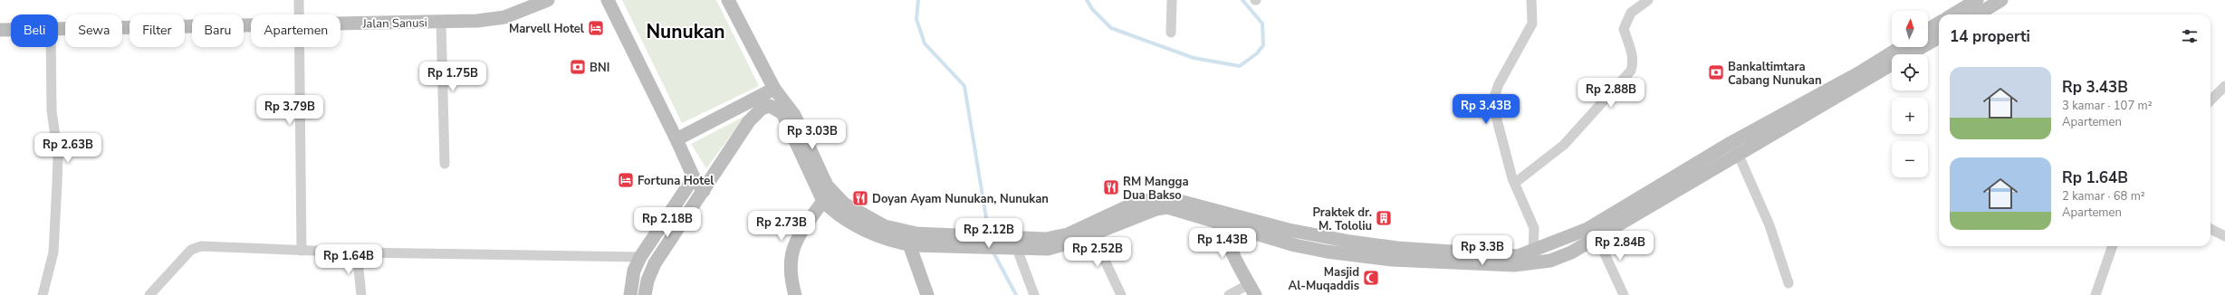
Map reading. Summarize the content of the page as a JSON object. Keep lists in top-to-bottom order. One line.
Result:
{"streets":{"main road":["Jalan Sanusi"]},"districts":["Nunukan"],"places":{"hotel":["Marvell Hotel","Fortuna Hotel"],"bank":["BNI","Bankaltimtara Cabang Nunukan"],"restaurant":["RM Mangga Dua Bakso","Doyan Ayam Nunukan, Nunukan"],"building":["Praktek dr. M. Tololiu"],"mosque":["Masjid Al-Muqaddis"]},"north":"top","page":{"map_buttons":["+","−"],"chip":["Beli","Sewa","Filter","Baru","Apartemen"],"heading":"14 properti","list":[{"name":"Rp 3.43B","note":"3 kamar · 107 m² · Apartemen"},{"name":"Rp 1.64B","note":"2 kamar · 68 m² · Apartemen"}],"price":["Rp 1.75B","Rp 2.88B","Rp 3.43B","Rp 3.79B","Rp 3.03B","Rp 2.63B","Rp 2.18B","Rp 2.73B","Rp 2.12B","Rp 1.43B","Rp 2.84B","Rp 3.3B","Rp 2.52B","Rp 1.64B"]}}
